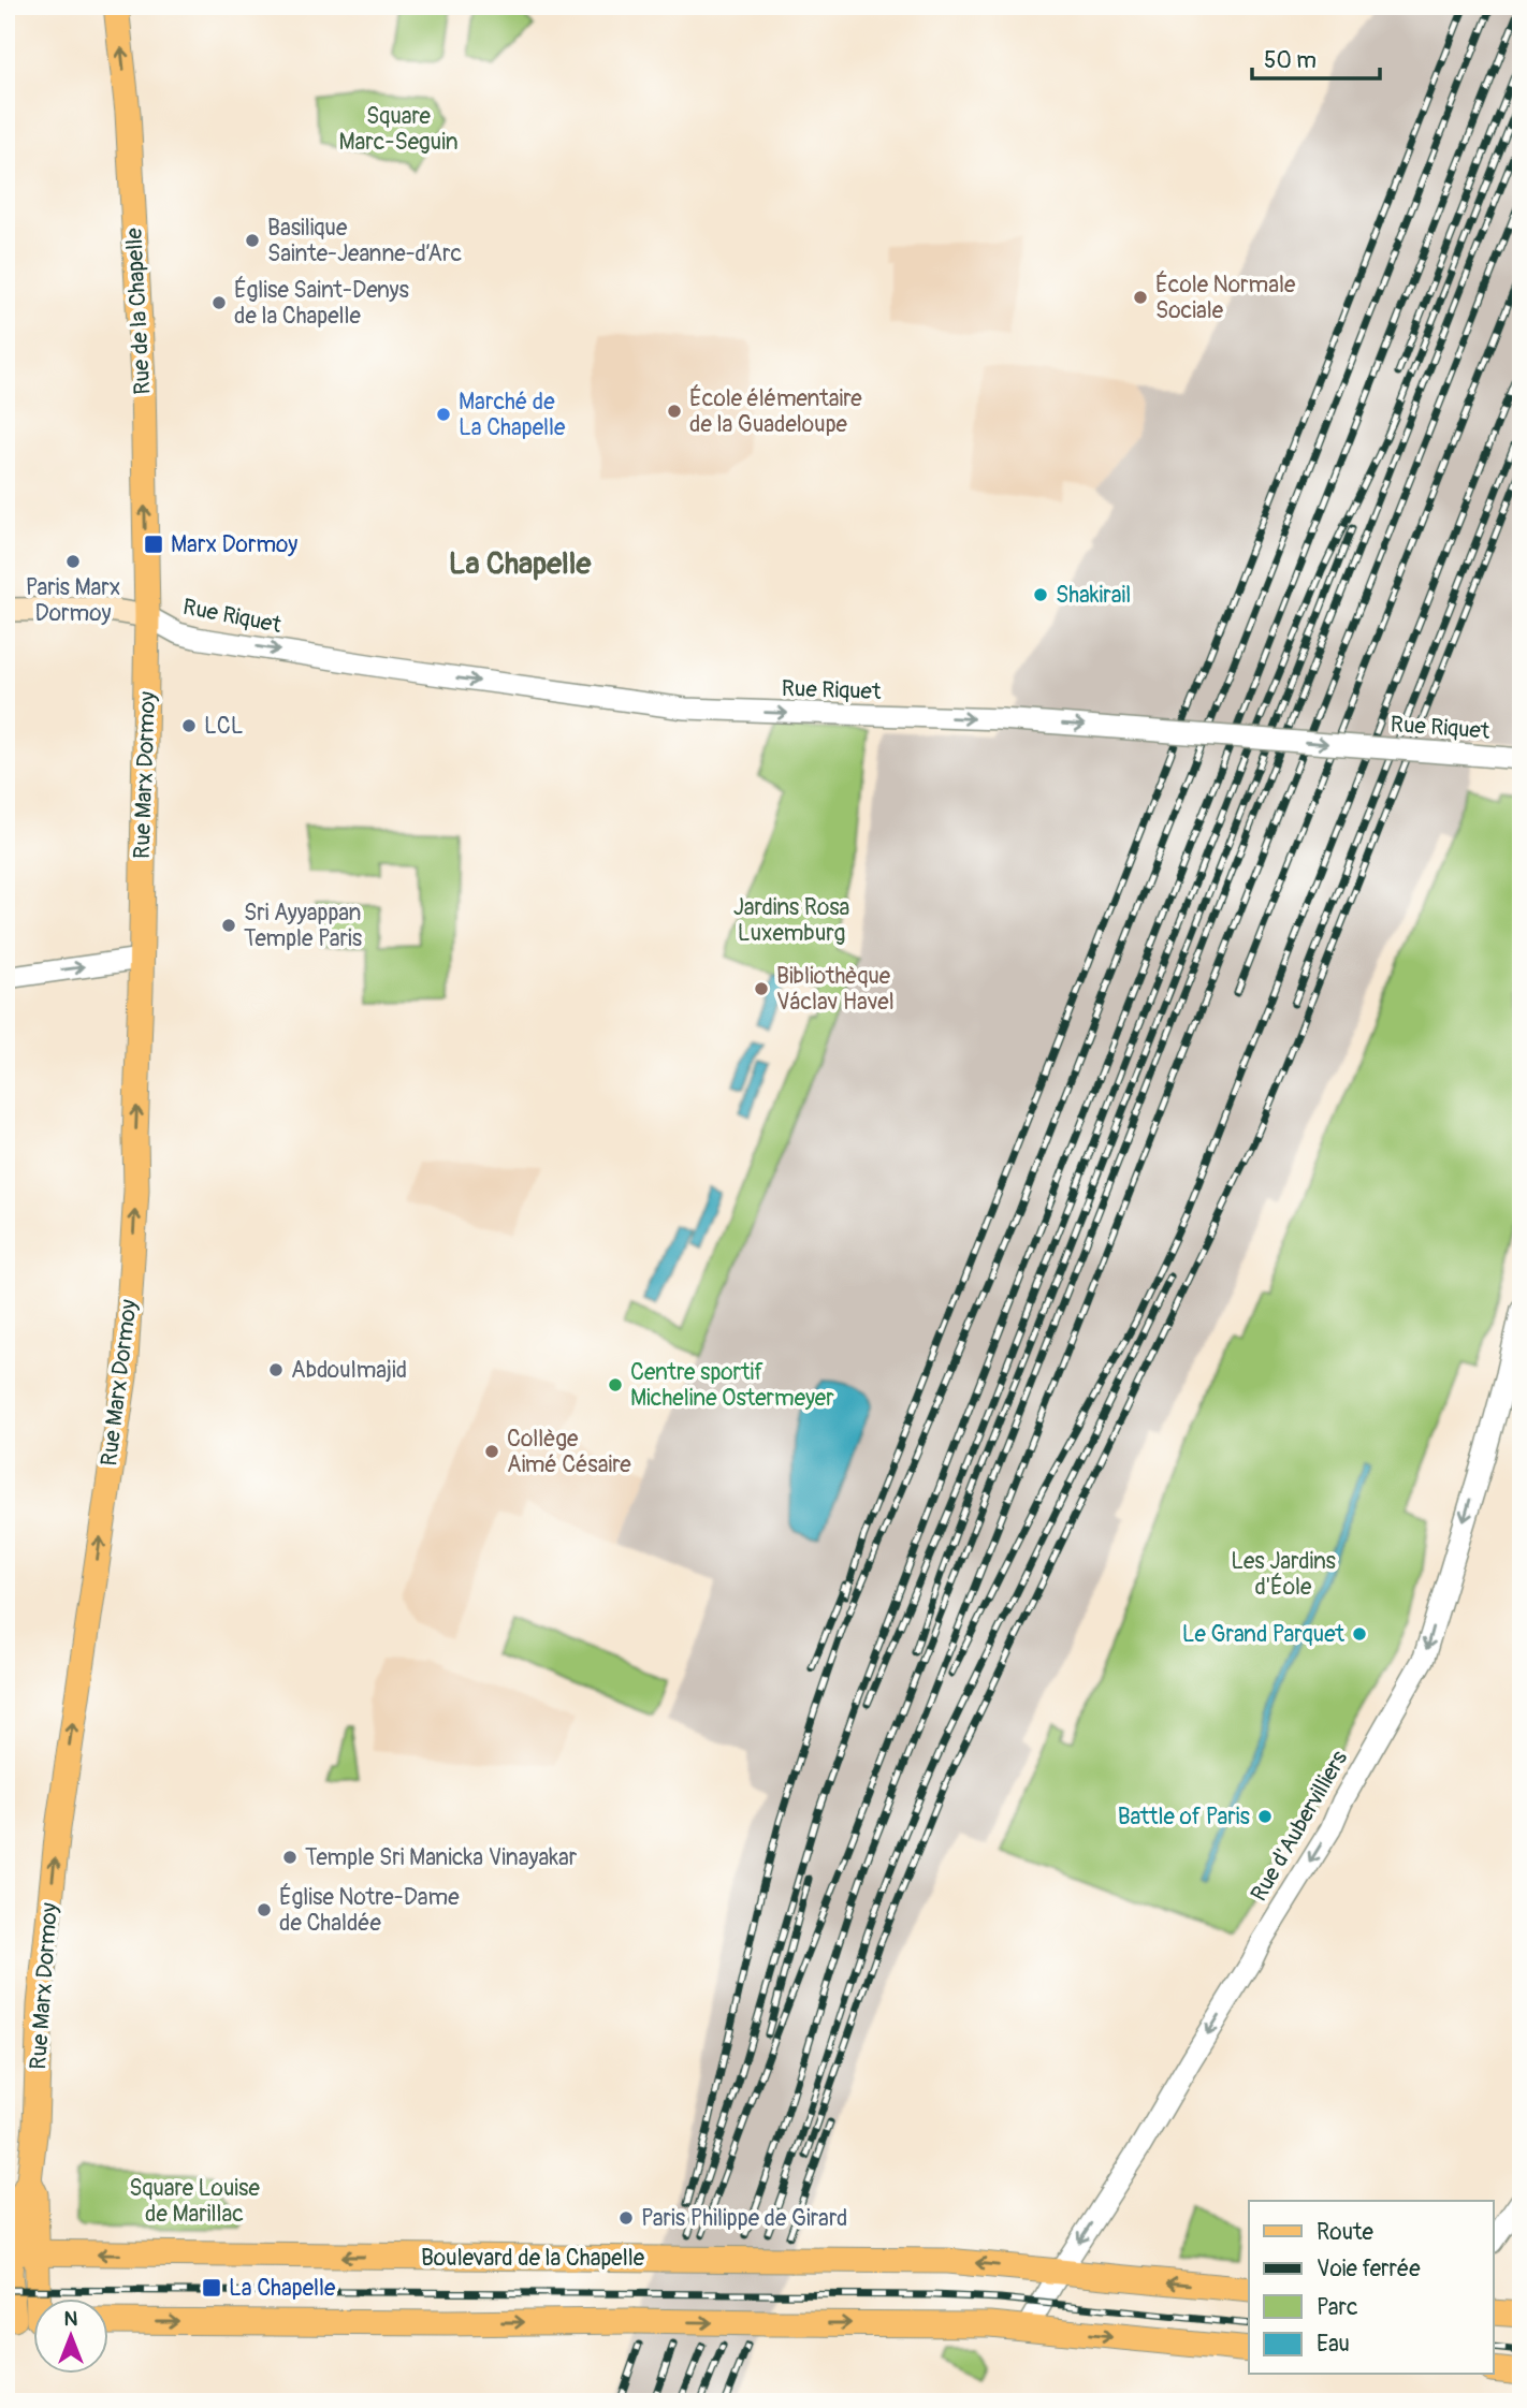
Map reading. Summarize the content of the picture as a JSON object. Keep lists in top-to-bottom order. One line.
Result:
{"streets":{"main road":["Rue de la Chapelle","Rue Marx Dormoy","Boulevard de la Chapelle"],"street":["Rue Riquet","Rue d'Aubervilliers"]},"crossings":[["Rue de la Chapelle","Rue Riquet"],["Rue de la Chapelle","Rue Marx Dormoy"],["Rue Riquet","Rue Marx Dormoy"],["Rue d'Aubervilliers","Boulevard de la Chapelle"]],"one_way":["Rue de la Chapelle","Rue Riquet","Rue Marx Dormoy","Rue d'Aubervilliers"],"districts":["La Chapelle"],"parks":["Square Marc-Seguin","Jardins Rosa Luxemburg","Les Jardins d'Éole","Square Louise de Marillac"],"places":{"other":["Basilique Sainte-Jeanne-d’Arc","École Normale Sociale","Église Saint-Denys de la Chapelle","École élémentaire de la Guadeloupe","Marché de La Chapelle","Paris Marx Dormoy","Shakirail","LCL","Sri Ayyappan Temple Paris","Bibliothèque Václav Havel","Abdoulmajid","Centre sportif Micheline Ostermeyer","Collège Aimé Césaire","Le Grand Parquet","Battle of Paris","Temple Sri Manicka Vinayakar","Église Notre-Dame de Chaldée","Paris Philippe de Girard"],"transit":["Marx Dormoy","La Chapelle"]},"legend":["Route","Voie ferrée","Parc","Eau"],"scale_bar":"50 m","north":"top"}
